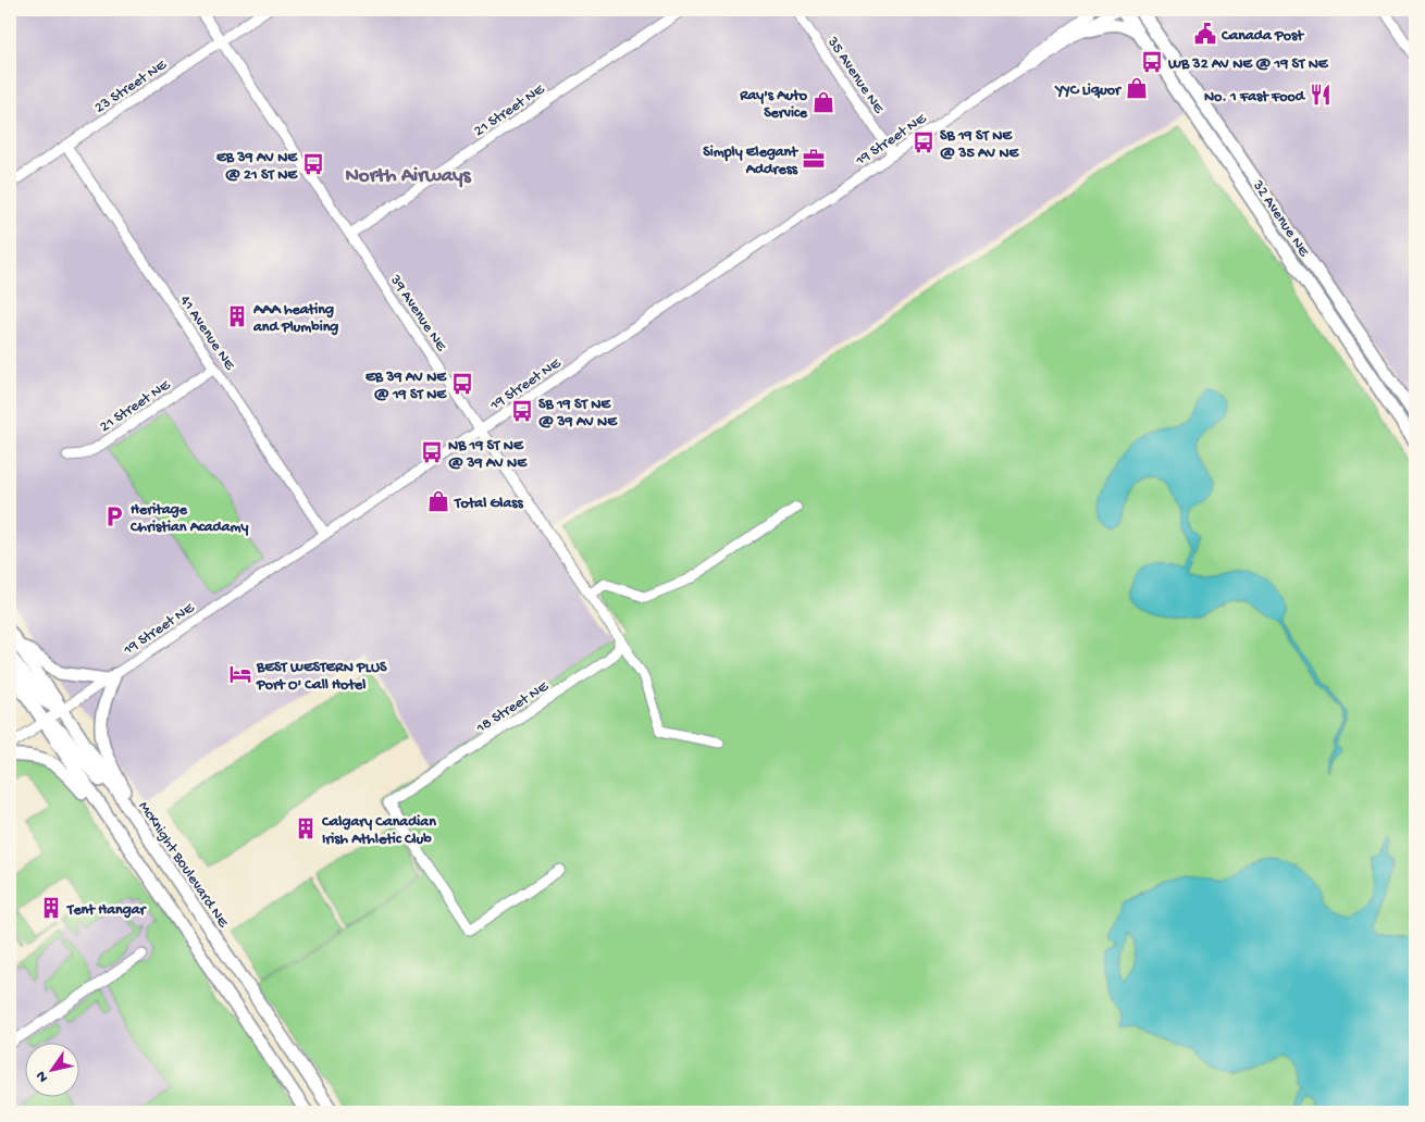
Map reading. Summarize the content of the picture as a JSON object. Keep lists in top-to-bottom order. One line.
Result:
{"streets":{"main road":["32 Avenue NE","McKnight Boulevard NE"],"street":["35 Avenue NE","23 Street NE","21 Street NE","19 Street NE","39 Avenue NE","41 Avenue NE","18 Street NE"]},"crossings":[["35 Avenue NE","19 Street NE"],["23 Street NE","39 Avenue NE"],["23 Street NE","41 Avenue NE"],["21 Street NE","39 Avenue NE"],["21 Street NE","41 Avenue NE"],["19 Street NE","39 Avenue NE"],["19 Street NE","41 Avenue NE"],["19 Street NE","McKnight Boulevard NE"],["39 Avenue NE","18 Street NE"]],"districts":["North Airways"],"places":{"public building":["Canada Post"],"bus stop":["WB 32 AV NE @ 19 ST NE","SB 19 ST NE @ 35 AV NE","EB 39 AV NE @ 21 ST NE","EB 39 AV NE @ 19 ST NE","SB 19 ST NE @ 39 AV NE","NB 19 ST NE @ 39 AV NE"],"shop":["YYC Liquor","Ray's Auto Service","Total Glass"],"restaurant":["No. 1 Fast Food"],"office":["Simply Elegant Address"],"building":["AAA heating and Plumbing","Calgary Canadian Irish Athletic Club","Tent Hangar"],"parking":["Heritage Christian Acadamy"],"hotel":["BEST WESTERN PLUS Port O' Call Hotel"]},"north":"bottom left"}
